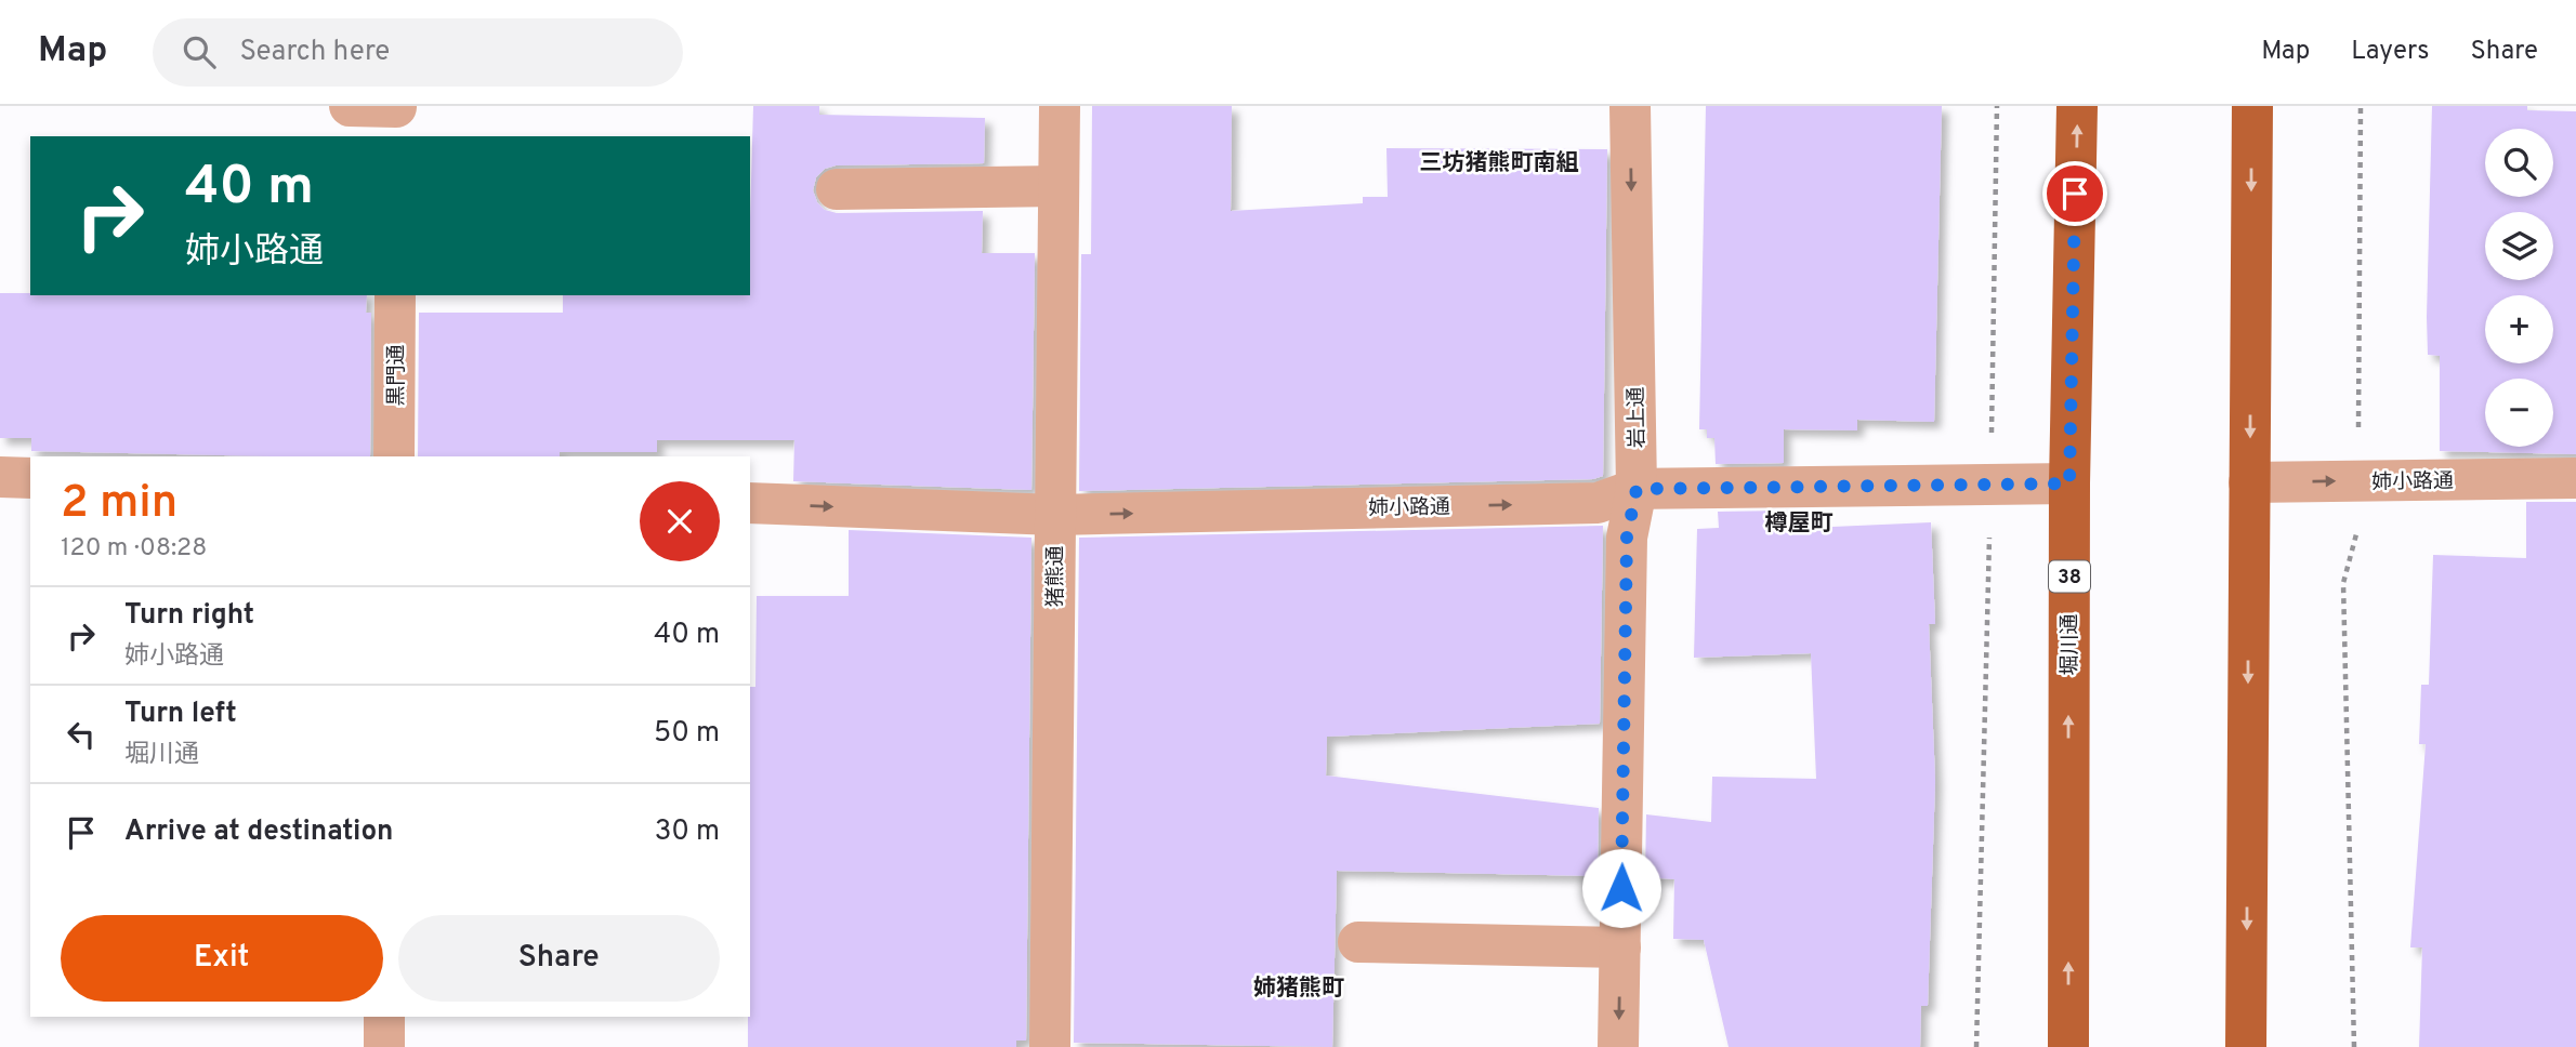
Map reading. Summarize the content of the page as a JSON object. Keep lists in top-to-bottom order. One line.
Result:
{"streets":{"main road":["38","堀川通"],"street":["黒門通","岩上通","姉小路通","猪熊通"]},"crossings":[["岩上通","姉小路通"],["姉小路通","猪熊通"],["姉小路通","堀川通"]],"one_way":["岩上通","姉小路通"],"districts":["三坊猪熊町南組","樽屋町","姉猪熊町"],"page":{"header":"Map","search":"Search here","nav":["Map","Layers","Share"],"map_buttons":["+","−"],"turn":["40 m","姉小路通"],"heading":["2 min","120 m · 08:28"],"list":[{"name":"Turn right","note":"姉小路通","value":"40 m"},{"name":"Turn left","note":"堀川通","value":"50 m"},{"name":"Arrive at destination","value":"30 m"}],"buttons":["Exit","Share"]}}
